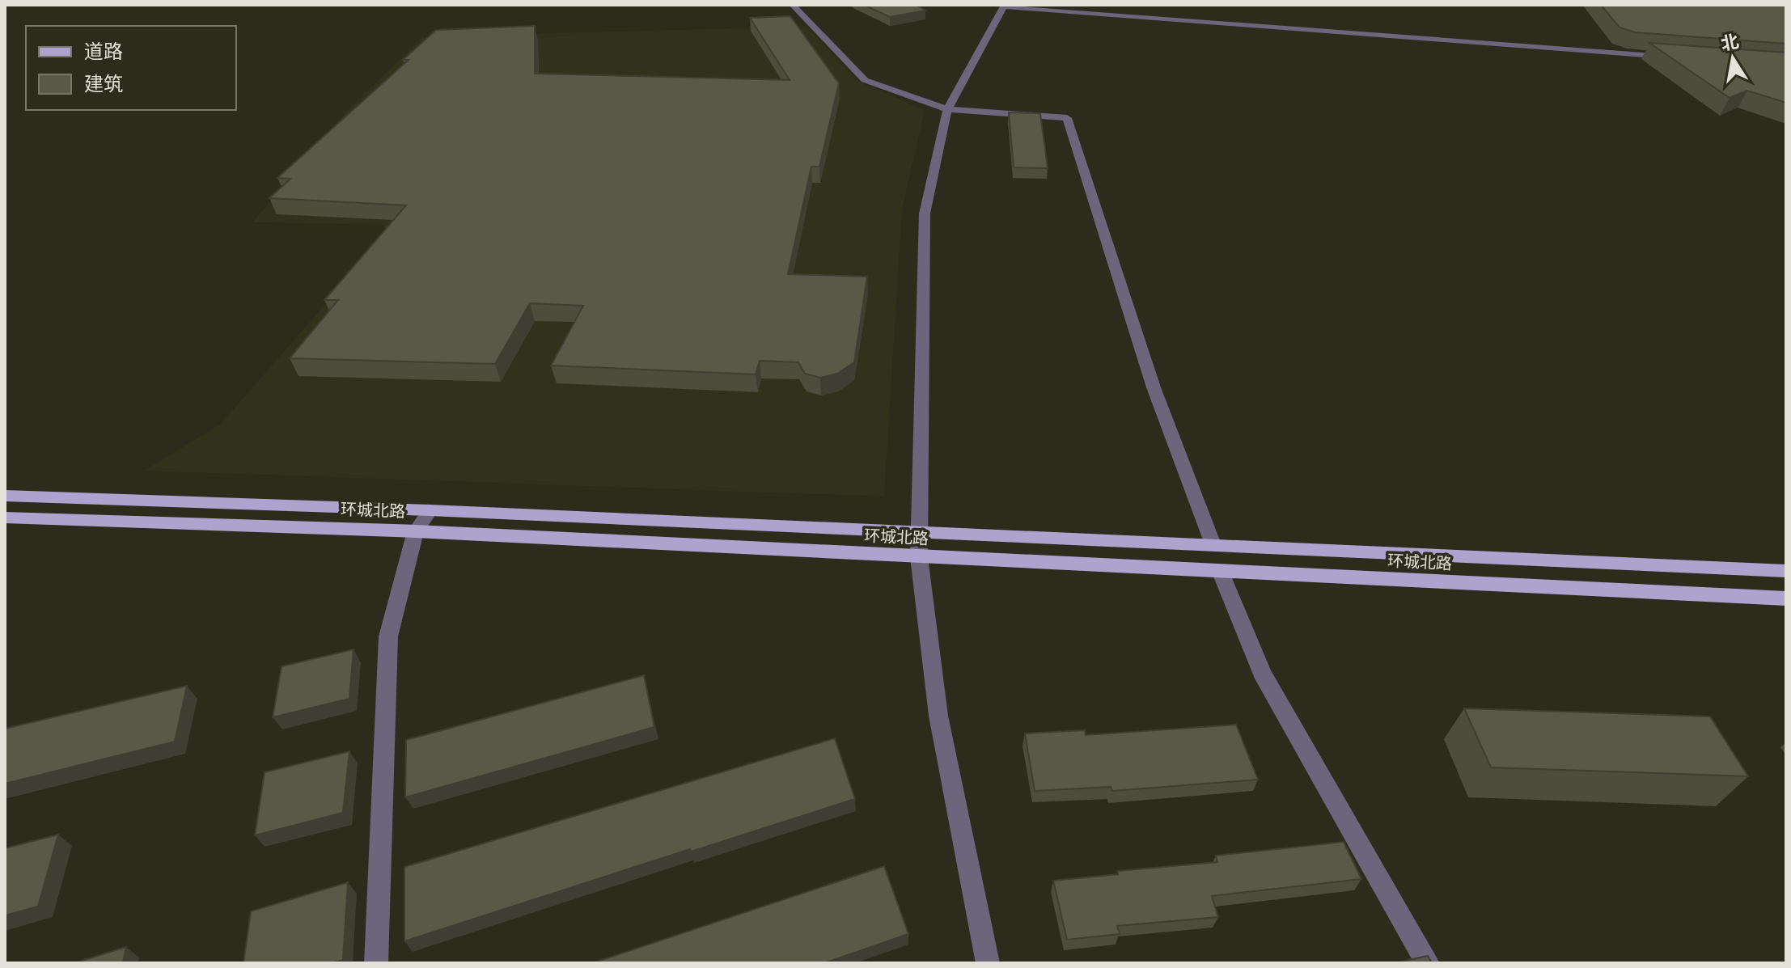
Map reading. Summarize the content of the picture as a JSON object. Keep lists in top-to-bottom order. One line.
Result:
{"streets":{"main road":["环城北路"]},"legend":["道路","建筑"],"north":"top"}
